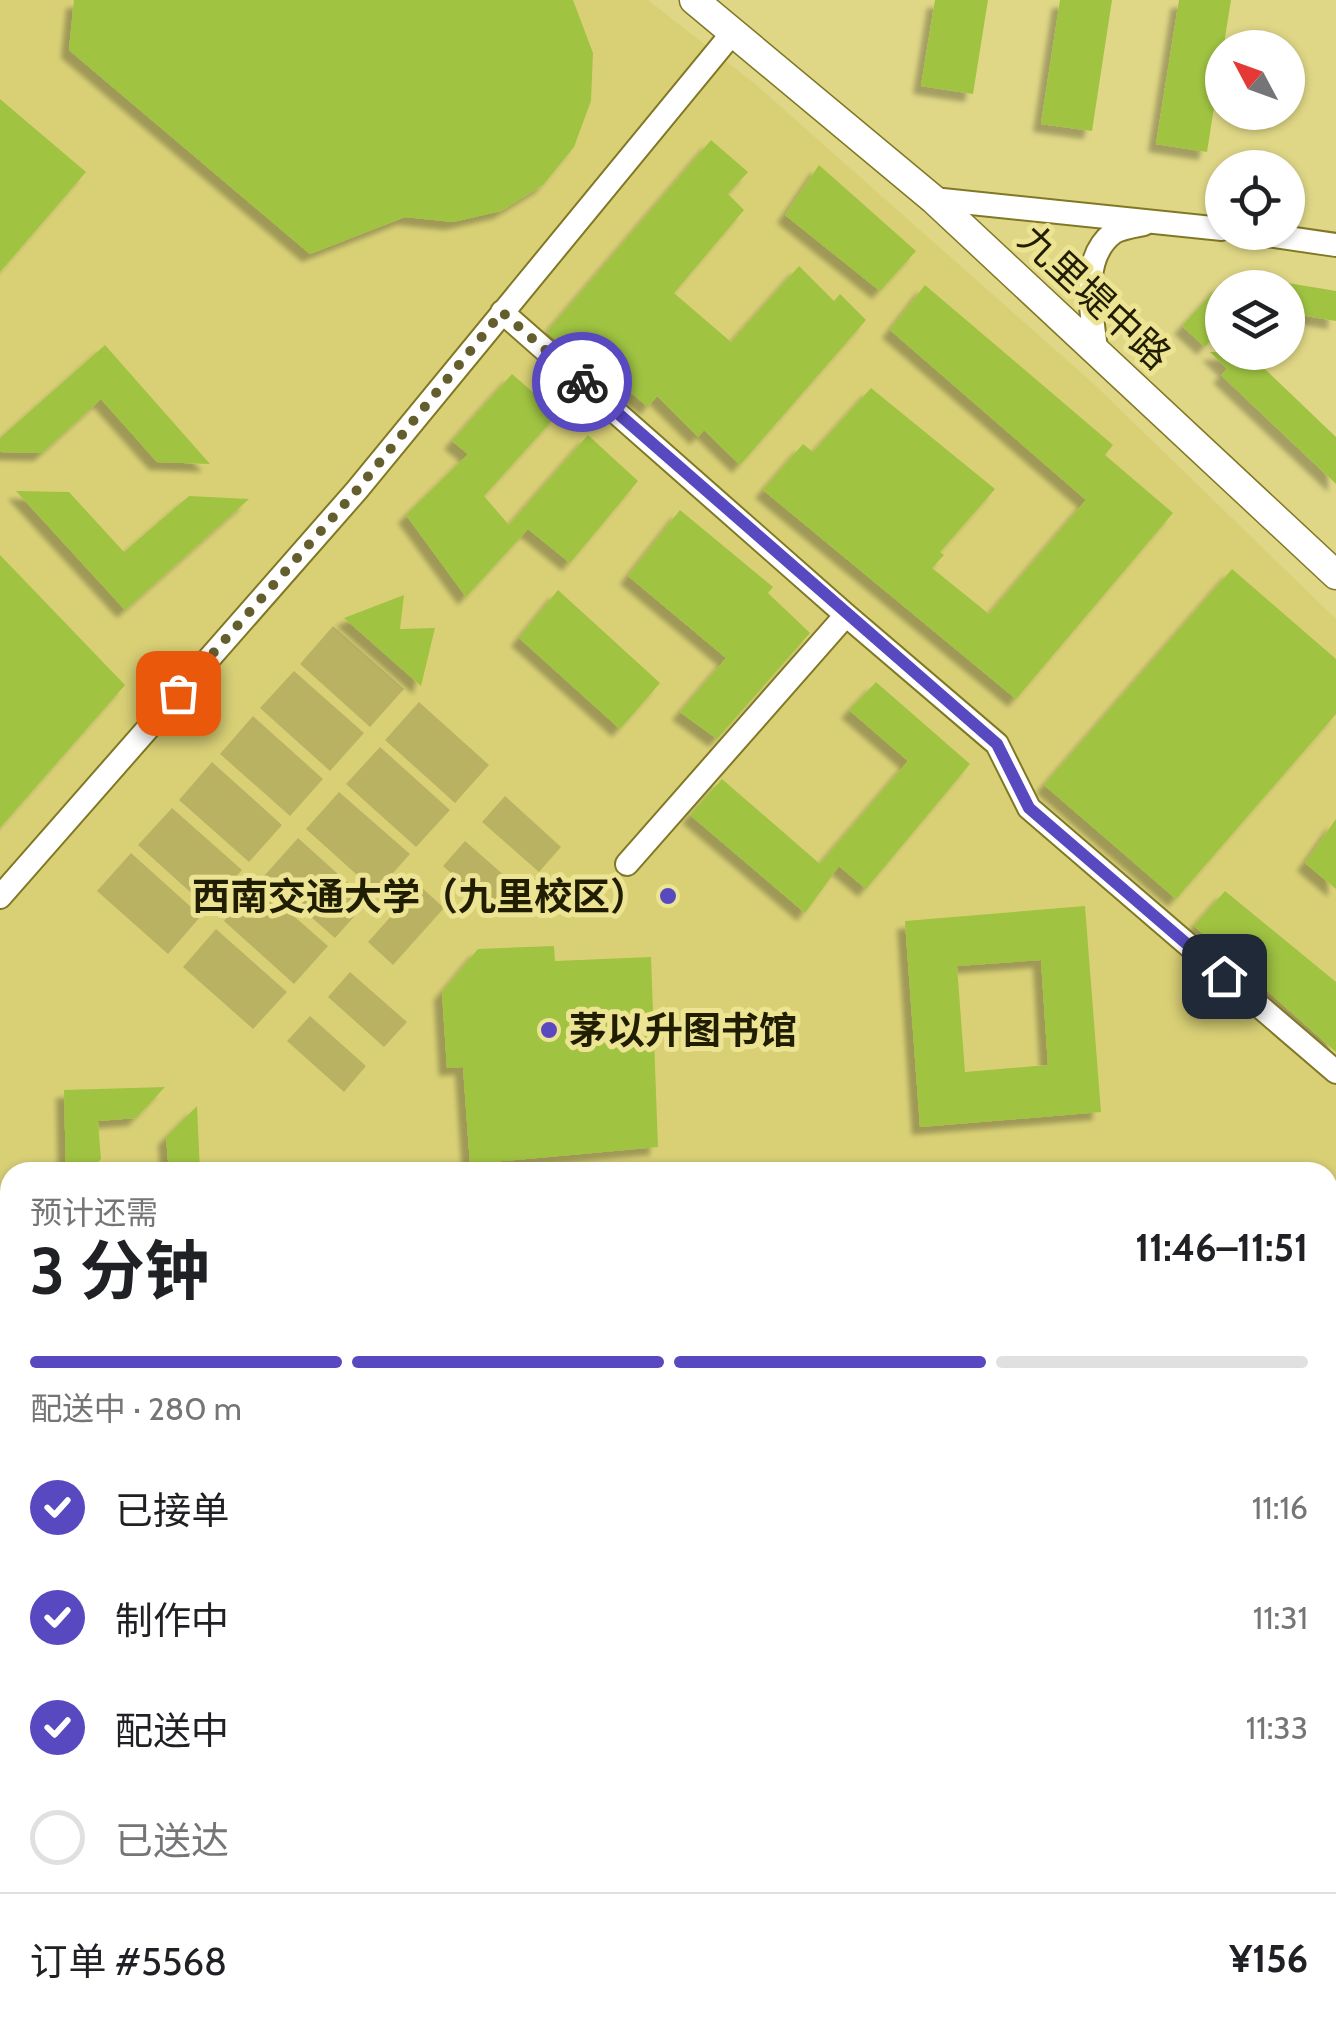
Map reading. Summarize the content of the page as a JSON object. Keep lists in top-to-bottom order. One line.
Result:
{"streets":{"street":["九里堤中路"]},"places":["西南交通大学（九里校区）","茅以升图书馆"],"north":"top left","page":{"heading":["3 分钟","预计还需","11:46–11:51"],"panel":["订单 #5568","¥156"],"bar":"配送中 · 280 m","list":[["已接单","11:16"],["制作中","11:31"],["配送中","11:33"],"已送达"]}}
